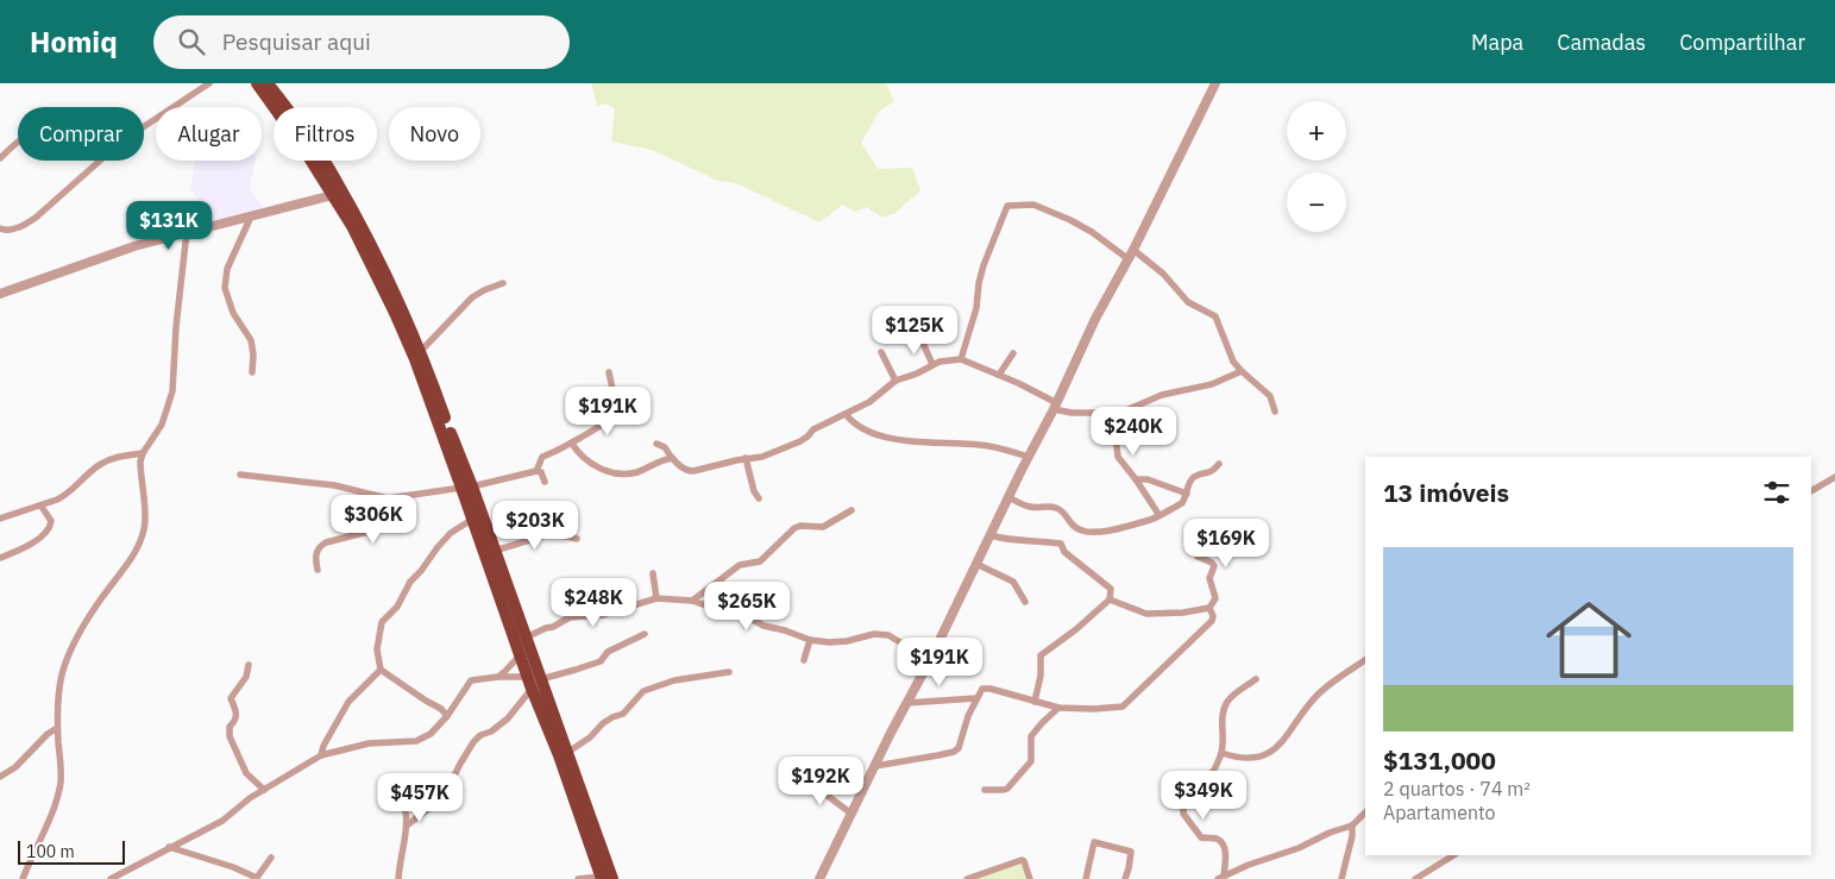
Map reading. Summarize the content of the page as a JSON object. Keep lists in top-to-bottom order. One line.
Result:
{"scale_bar":"100 m","page":{"header":"Homiq","search":"Pesquisar aqui","nav":["Mapa","Camadas","Compartilhar"],"map_buttons":["+","−"],"chip":["Comprar","Alugar","Filtros","Novo"],"price":["$131K","$125K","$191K","$240K","$306K","$203K","$169K","$248K","$265K","$191K","$192K","$349K","$457K"],"heading":"13 imóveis","list":[{"name":"$131,000","note":"2 quartos · 74 m² · Apartamento"}],"scale":"100 m"}}
